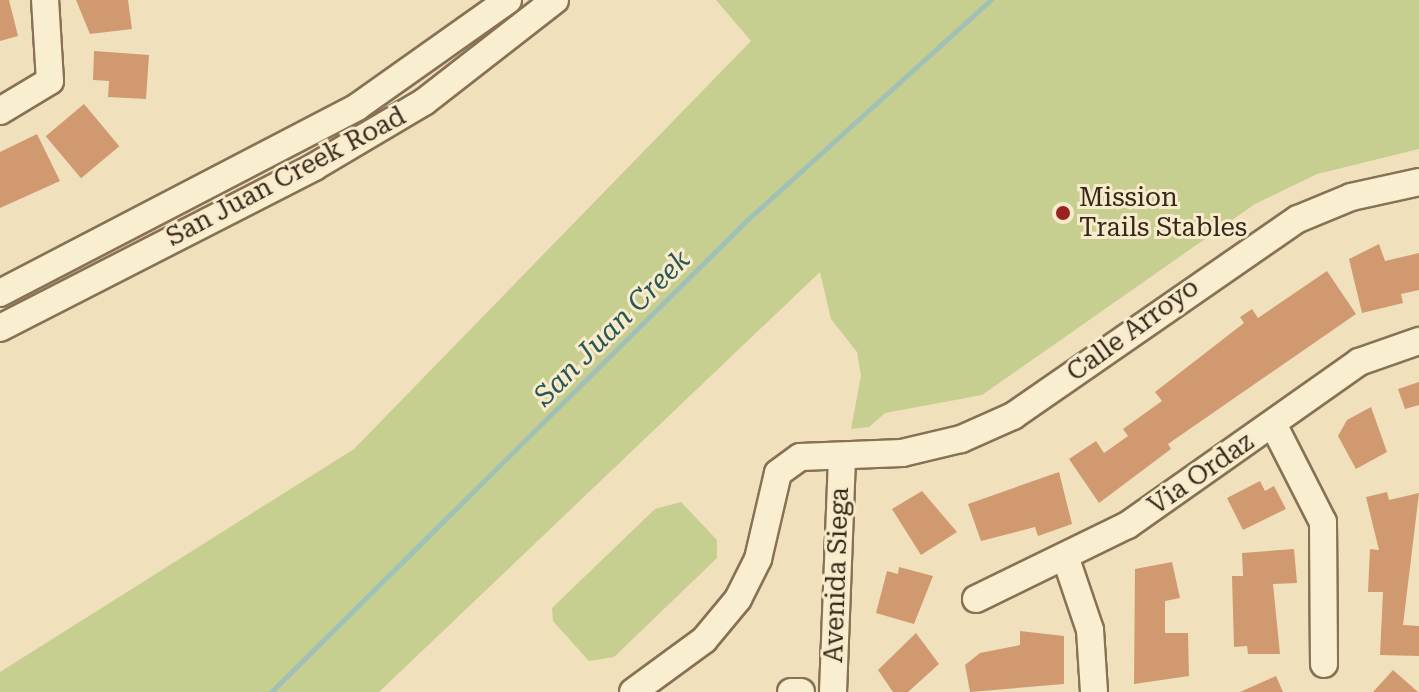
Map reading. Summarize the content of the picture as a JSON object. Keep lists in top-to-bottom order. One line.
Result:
{"streets":{"street":["San Juan Creek Road","Calle Arroyo","Via Ordaz","Avenida Siega"]},"crossings":[["Calle Arroyo","Avenida Siega"]],"water":["San Juan Creek"],"places":["Mission Trails Stables"]}
